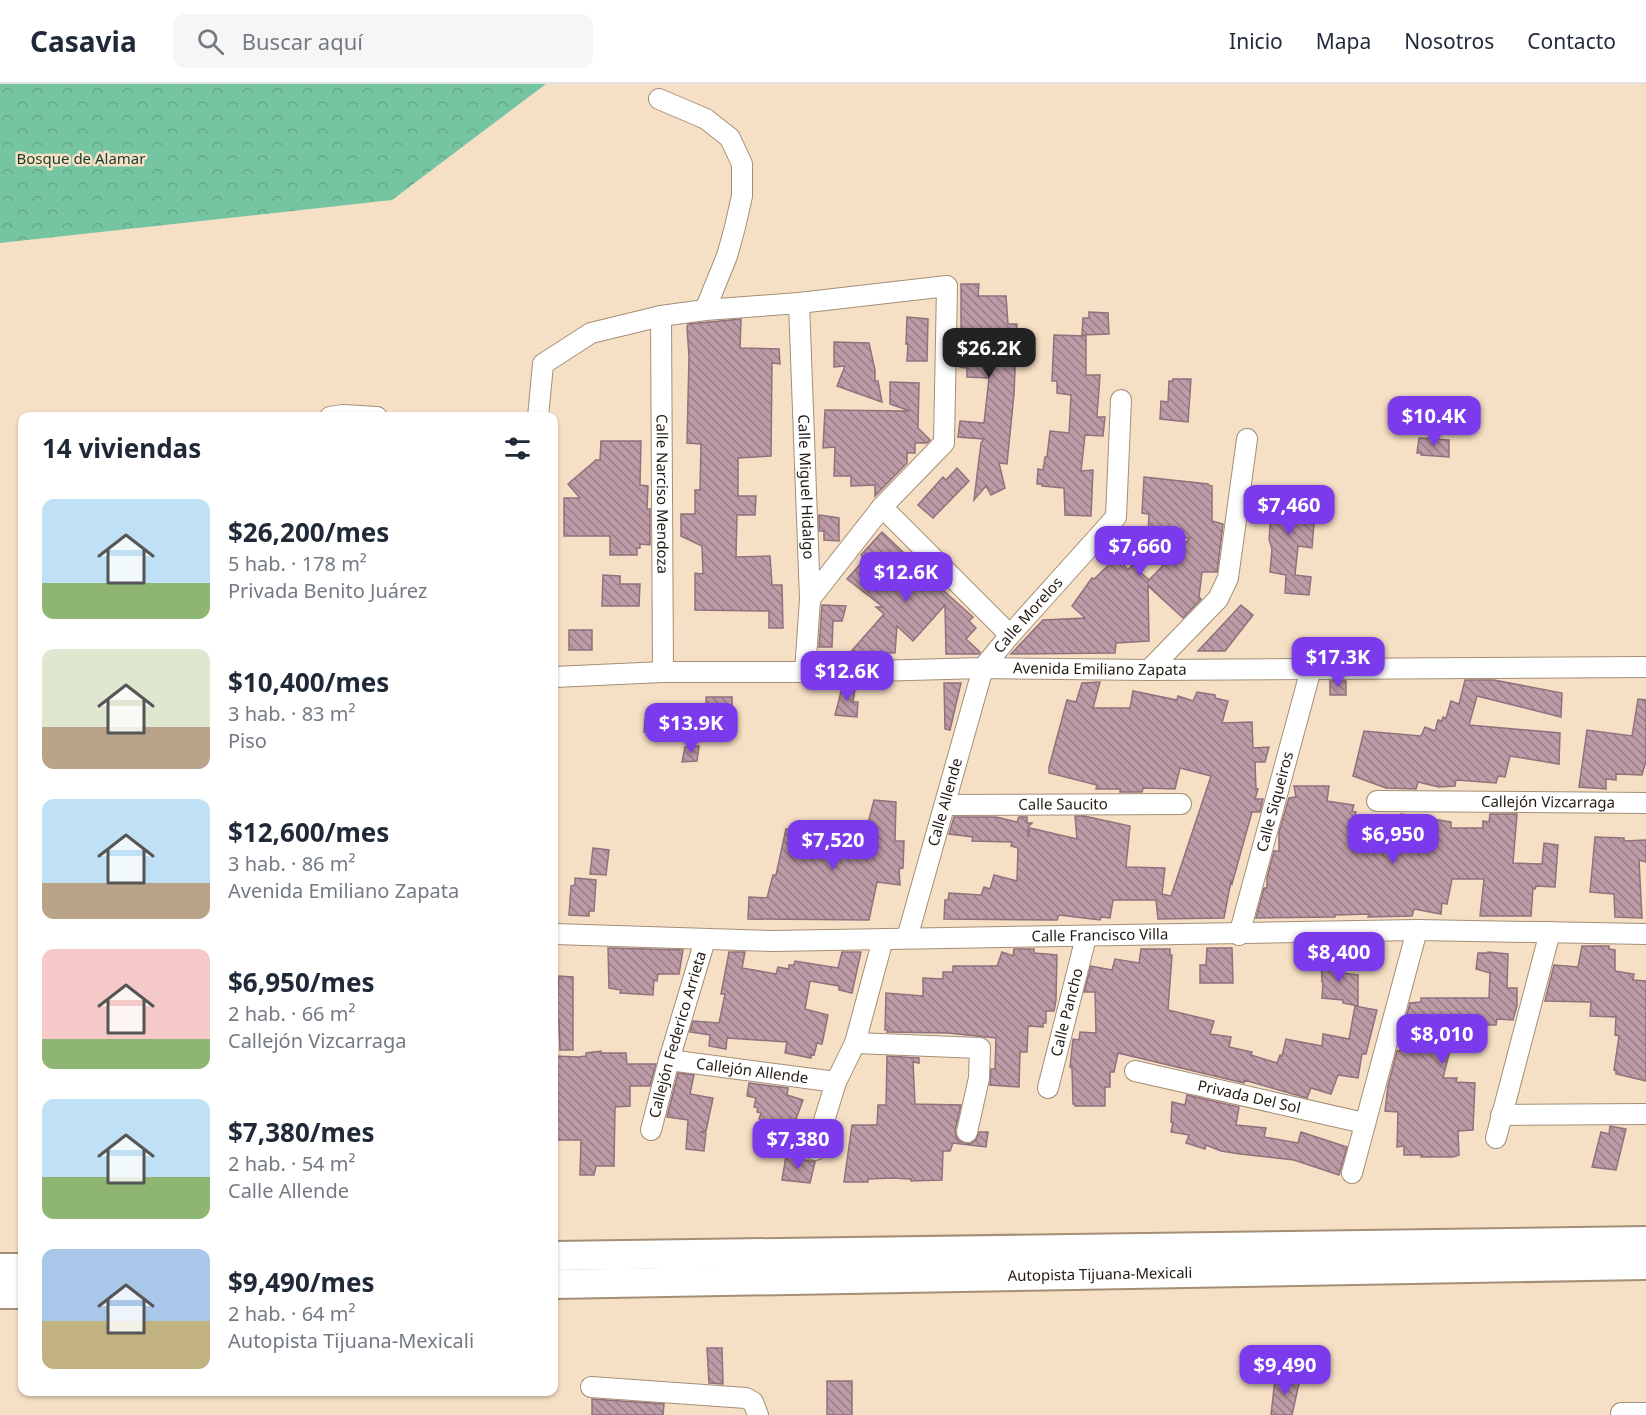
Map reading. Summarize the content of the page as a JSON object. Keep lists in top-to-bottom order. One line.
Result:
{"streets":{"highway":["Autopista Tijuana-Mexicali"],"street":["Calle Miguel Hidalgo","Calle Narciso Mendoza","Calle Morelos","Avenida Emiliano Zapata","Calle Siqueiros","Callejón Vizcarraga","Calle Allende","Calle Saucito","Calle Francisco Villa","Calle Pancho","Callejón Federico Arrieta","Callejón Allende","Privada Del Sol"]},"crossings":[["Calle Miguel Hidalgo","Avenida Emiliano Zapata"],["Calle Narciso Mendoza","Avenida Emiliano Zapata"],["Calle Morelos","Avenida Emiliano Zapata"],["Calle Morelos","Calle Allende"],["Avenida Emiliano Zapata","Calle Siqueiros"],["Avenida Emiliano Zapata","Calle Allende"],["Calle Siqueiros","Calle Francisco Villa"],["Calle Allende","Calle Saucito"],["Calle Allende","Calle Francisco Villa"],["Calle Francisco Villa","Calle Pancho"],["Calle Francisco Villa","Callejón Federico Arrieta"],["Callejón Federico Arrieta","Callejón Allende"]],"parks":["Bosque de Alamar"],"page":{"header":"Casavia","search":"Buscar aquí","nav":["Inicio","Mapa","Nosotros","Contacto"],"price":["$26.2K","$10.4K","$7,460","$7,660","$12.6K","$17.3K","$12.6K","$13.9K","$6,950","$7,520","$8,400","$8,010","$7,380","$9,490"],"heading":"14 viviendas","list":[{"name":"$26,200/mes","note":"5 hab. · 178 m² · Privada Benito Juárez"},{"name":"$10,400/mes","note":"3 hab. · 83 m² · Piso"},{"name":"$12,600/mes","note":"3 hab. · 86 m² · Avenida Emiliano Zapata"},{"name":"$6,950/mes","note":"2 hab. · 66 m² · Callejón Vizcarraga"},{"name":"$7,380/mes","note":"2 hab. · 54 m² · Calle Allende"},{"name":"$9,490/mes","note":"2 hab. · 64 m² · Autopista Tijuana-Mexicali"}]}}
